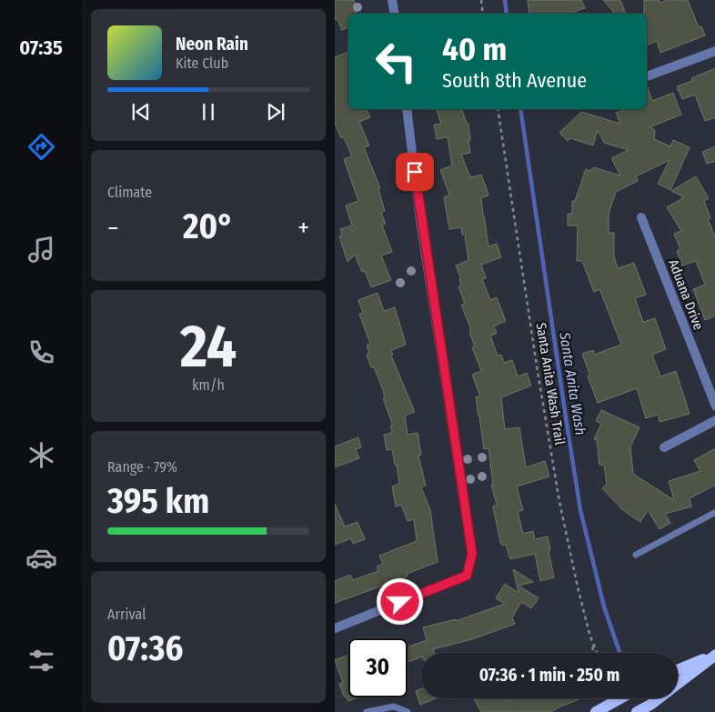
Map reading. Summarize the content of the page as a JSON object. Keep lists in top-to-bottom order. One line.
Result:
{"streets":{"street":["Aduana Drive"],"path":["Santa Anita Wash Trail"]},"water":["Santa Anita Wash"],"page":{"tabs":"07:35","turn":["40 m","South 8th Avenue"],"song":["Neon Rain","Kite Club"],"tile":["Climate",["24","km/h"],["Range · 79%","395 km"],["Arrival","07:36"]],"heat":["−","20°","+"],"limit":"30","trip":"07:36 · 1 min · 250 m"}}
